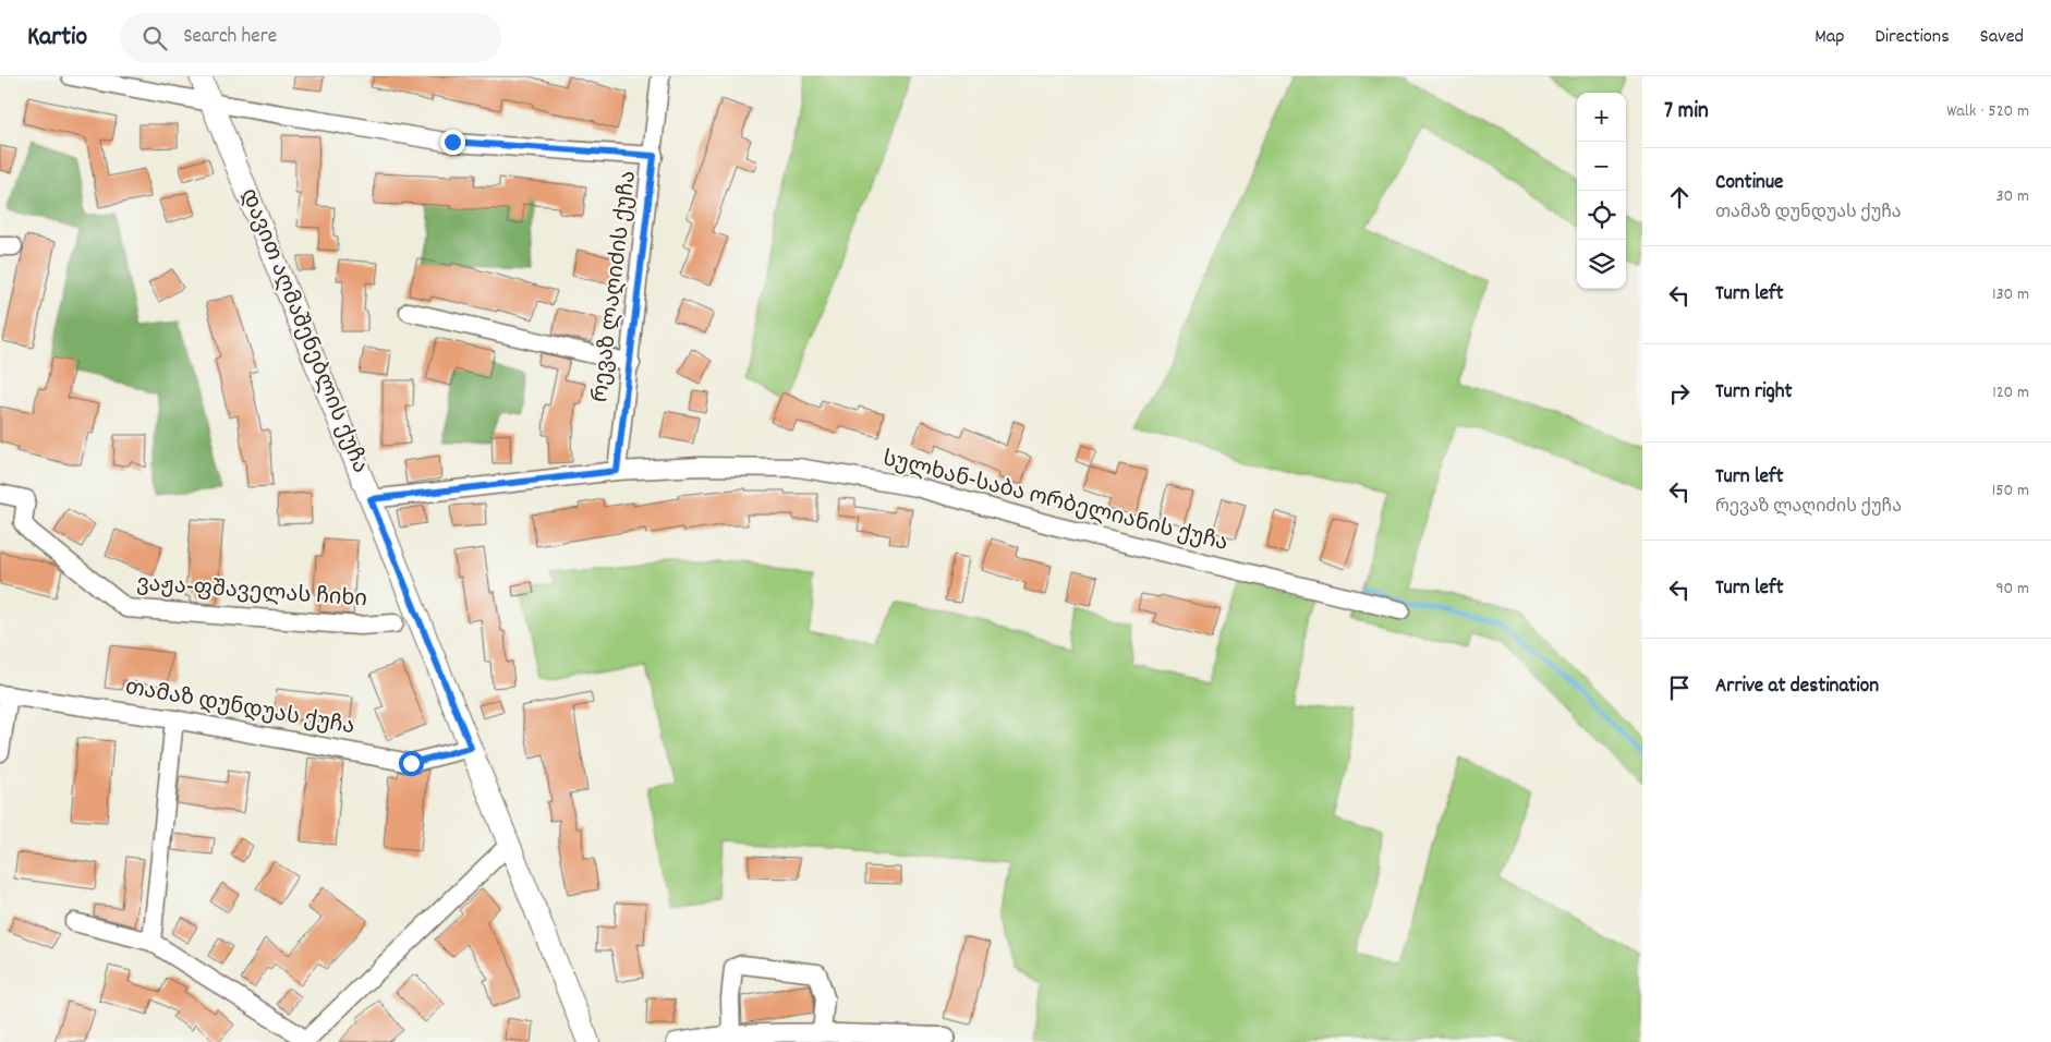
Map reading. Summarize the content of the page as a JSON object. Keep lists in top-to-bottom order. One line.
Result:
{"streets":{"main road":["დავით აღმაშენებლის ქუჩა"],"street":["რევაზ ლაღიძის ქუჩა","სულხან-საბა ორბელიანის ქუჩა","ვაჟა-ფშაველას ჩიხი","თამაზ დუნდუას ქუჩა"]},"crossings":[["რევაზ ლაღიძის ქუჩა","სულხან-საბა ორბელიანის ქუჩა"],["დავით აღმაშენებლის ქუჩა","სულხან-საბა ორბელიანის ქუჩა"],["დავით აღმაშენებლის ქუჩა","თამაზ დუნდუას ქუჩა"]],"page":{"header":"Kartio","search":"Search here","nav":["Map","Directions","Saved"],"heading":["7 min","Walk · 520 m"],"map_buttons":["+","−"],"list":[["Continue","თამაზ დუნდუას ქუჩა","30 m"],["Turn left","130 m"],["Turn right","120 m"],["Turn left","რევაზ ლაღიძის ქუჩა","150 m"],["Turn left","90 m"],"Arrive at destination"]}}
